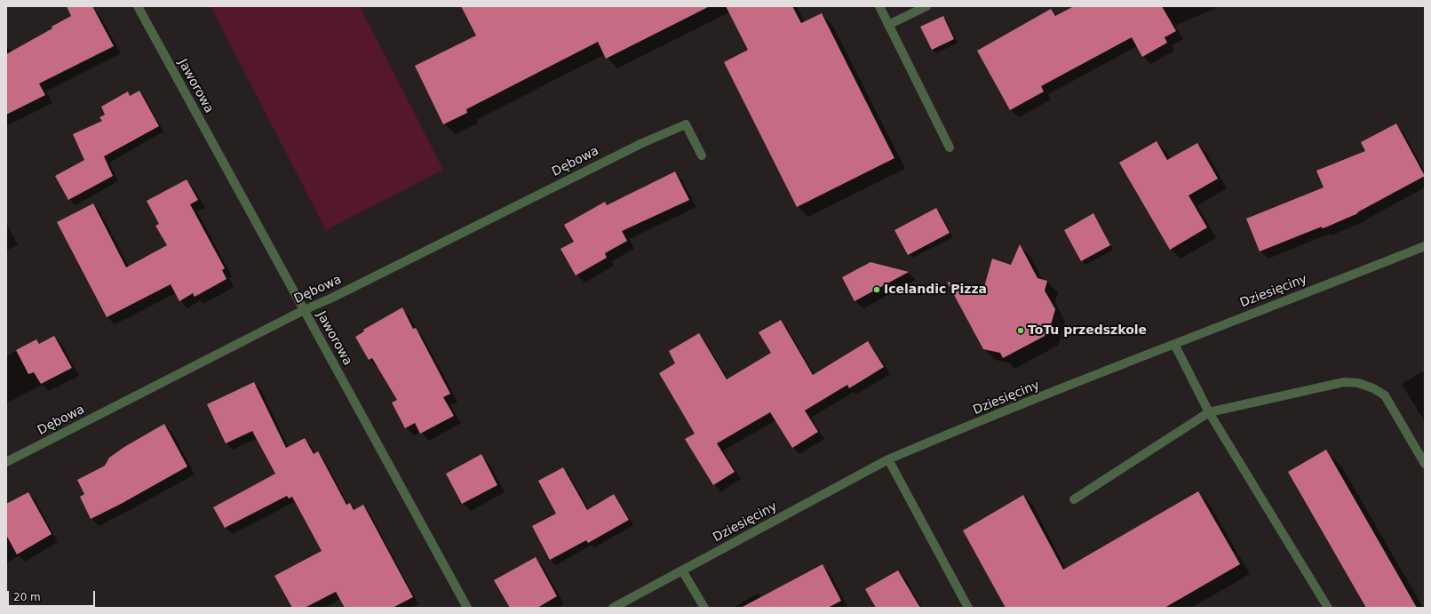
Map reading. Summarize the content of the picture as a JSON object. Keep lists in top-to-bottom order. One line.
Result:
{"streets":{"street":["Jaworowa","Dębowa","Dziesięciny"]},"crossings":[["Jaworowa","Dębowa"]],"places":["Icelandic Pizza","ToTu przedszkole"],"scale_bar":"20 m"}
